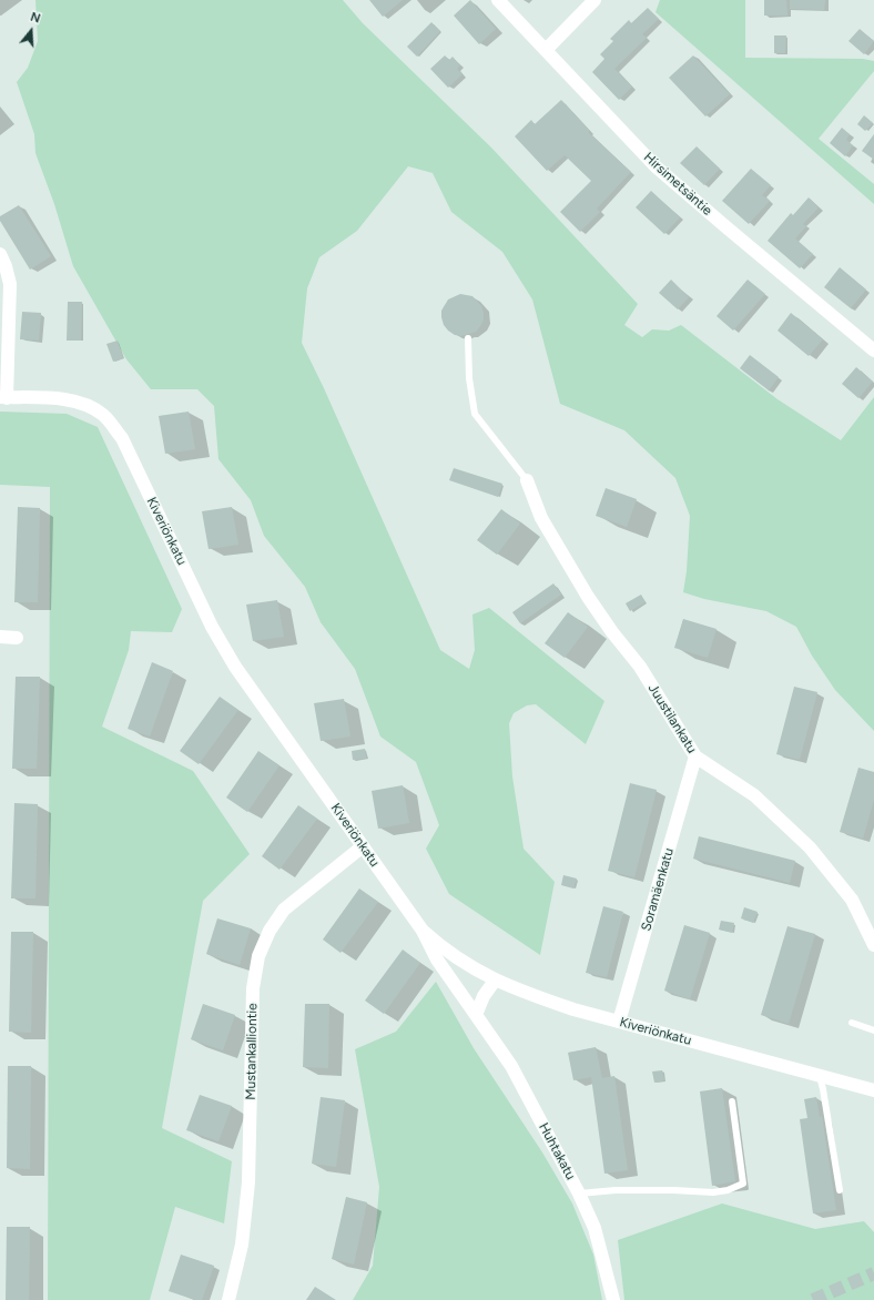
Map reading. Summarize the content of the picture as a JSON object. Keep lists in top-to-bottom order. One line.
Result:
{"streets":{"street":["Hirsimetsäntie","Kiveriönkatu","Juustilankatu","Soramäenkatu","Mustankalliontie","Huhtakatu"]},"crossings":[["Kiveriönkatu","Soramäenkatu"],["Kiveriönkatu","Mustankalliontie"],["Kiveriönkatu","Huhtakatu"],["Juustilankatu","Soramäenkatu"]],"north":"top"}
